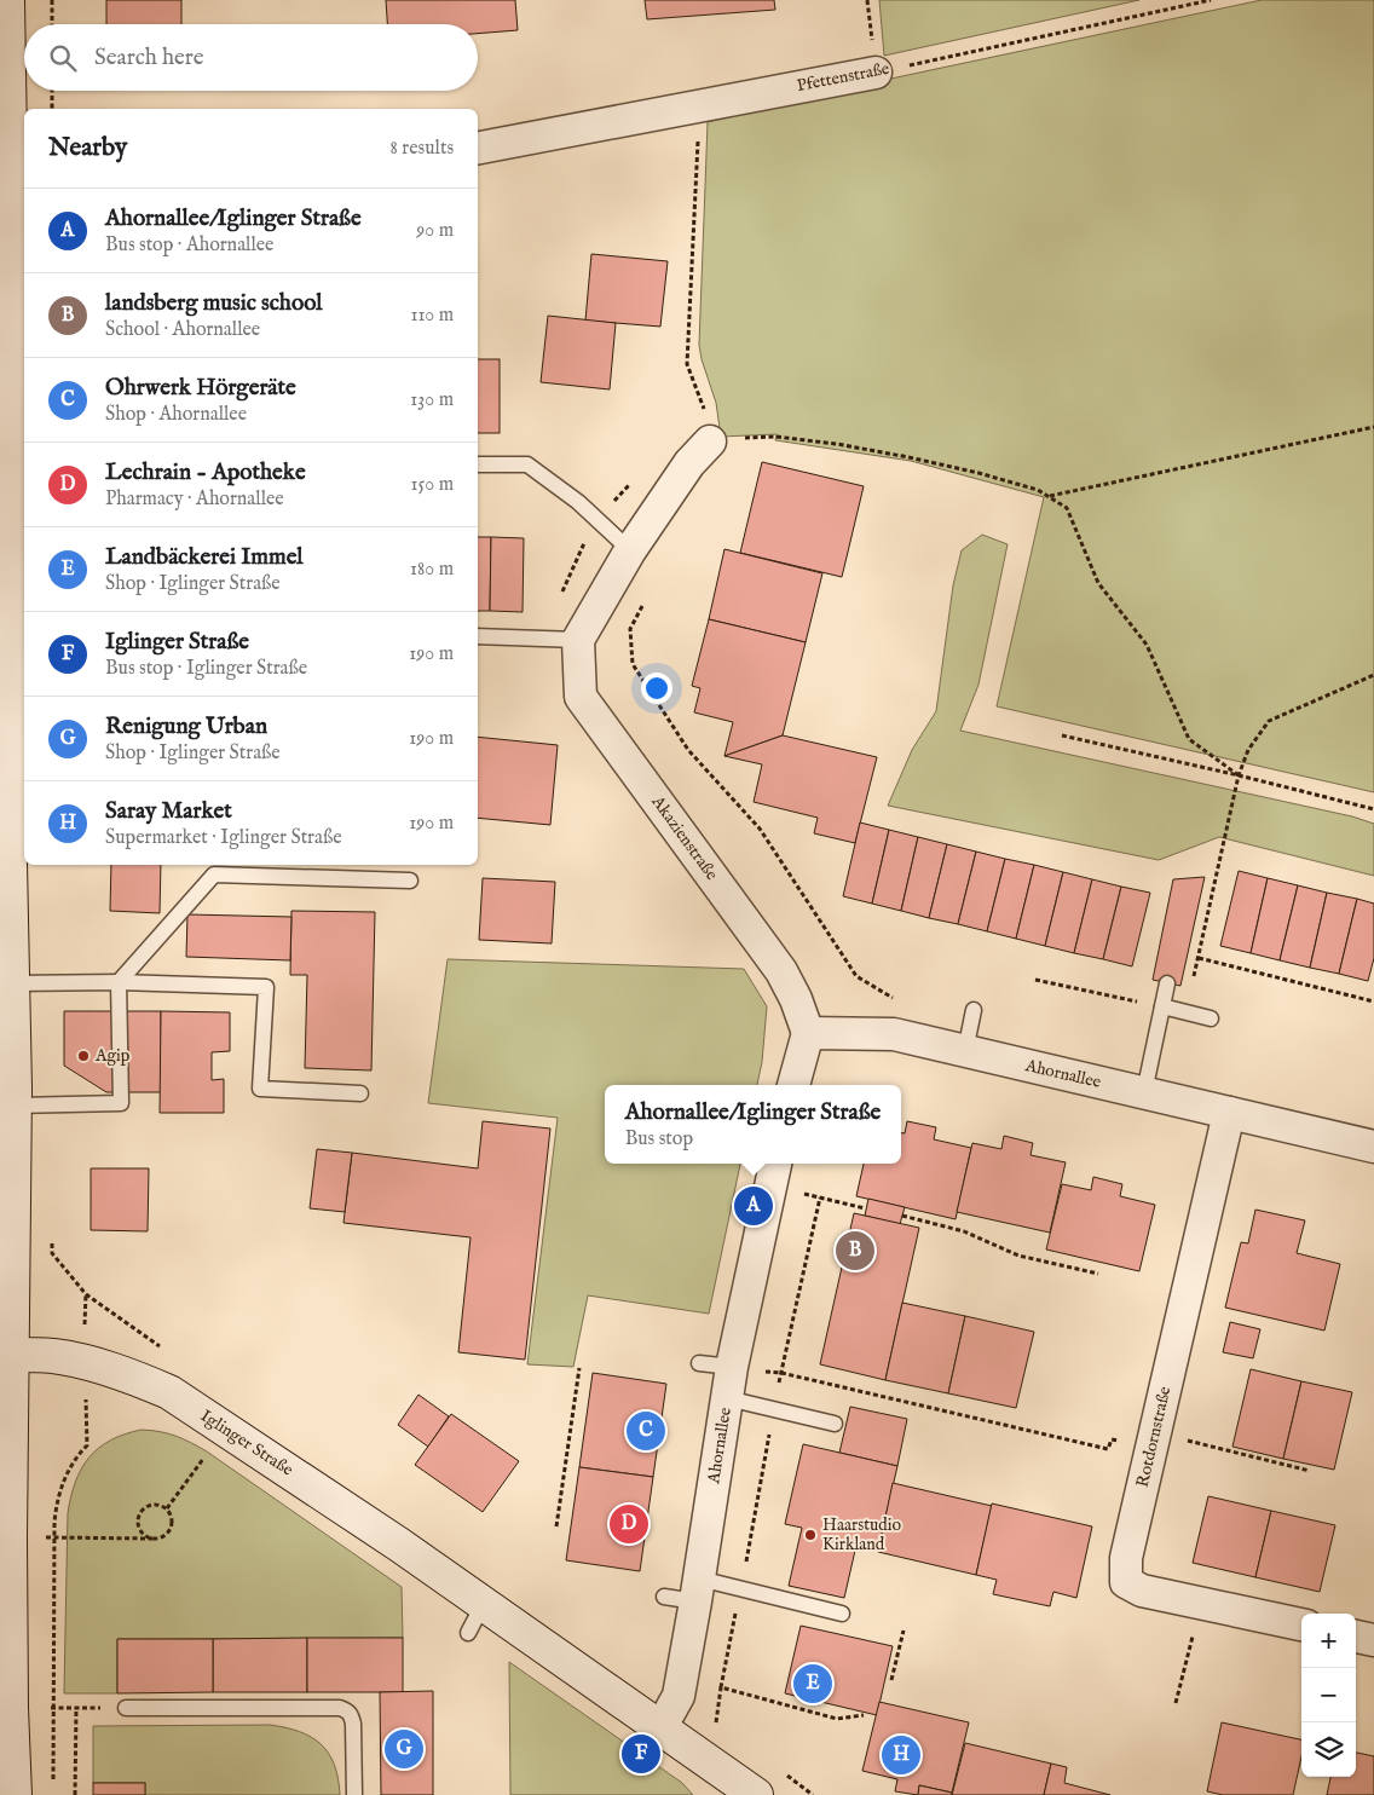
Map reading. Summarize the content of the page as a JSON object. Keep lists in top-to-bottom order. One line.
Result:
{"streets":{"main road":["Iglinger Straße"],"street":["Pfettenstraße","Akazienstraße","Ahornallee","Rotdornstraße"]},"crossings":[["Akazienstraße","Ahornallee"],["Ahornallee","Rotdornstraße"],["Ahornallee","Iglinger Straße"]],"places":["Agip","Haarstudio Kirkland"],"page":{"search":"Search here","heading":["Nearby","8 results"],"list":[{"mark":"A","name":"Ahornallee/Iglinger Straße","note":"Bus stop · Ahornallee","value":"90 m"},{"mark":"B","name":"landsberg music school","note":"School · Ahornallee","value":"110 m"},{"mark":"C","name":"Ohrwerk Hörgeräte","note":"Shop · Ahornallee","value":"130 m"},{"mark":"D","name":"Lechrain - Apotheke","note":"Pharmacy · Ahornallee","value":"150 m"},{"mark":"E","name":"Landbäckerei Immel","note":"Shop · Iglinger Straße","value":"180 m"},{"mark":"F","name":"Iglinger Straße","note":"Bus stop · Iglinger Straße","value":"190 m"},{"mark":"G","name":"Renigung Urban","note":"Shop · Iglinger Straße","value":"190 m"},{"mark":"H","name":"Saray Market","note":"Supermarket · Iglinger Straße","value":"190 m"}],"popup":["Ahornallee/Iglinger Straße","Bus stop"],"pins":["A","B","C","D","E","G","F","H"],"map_buttons":["+","−"]}}
